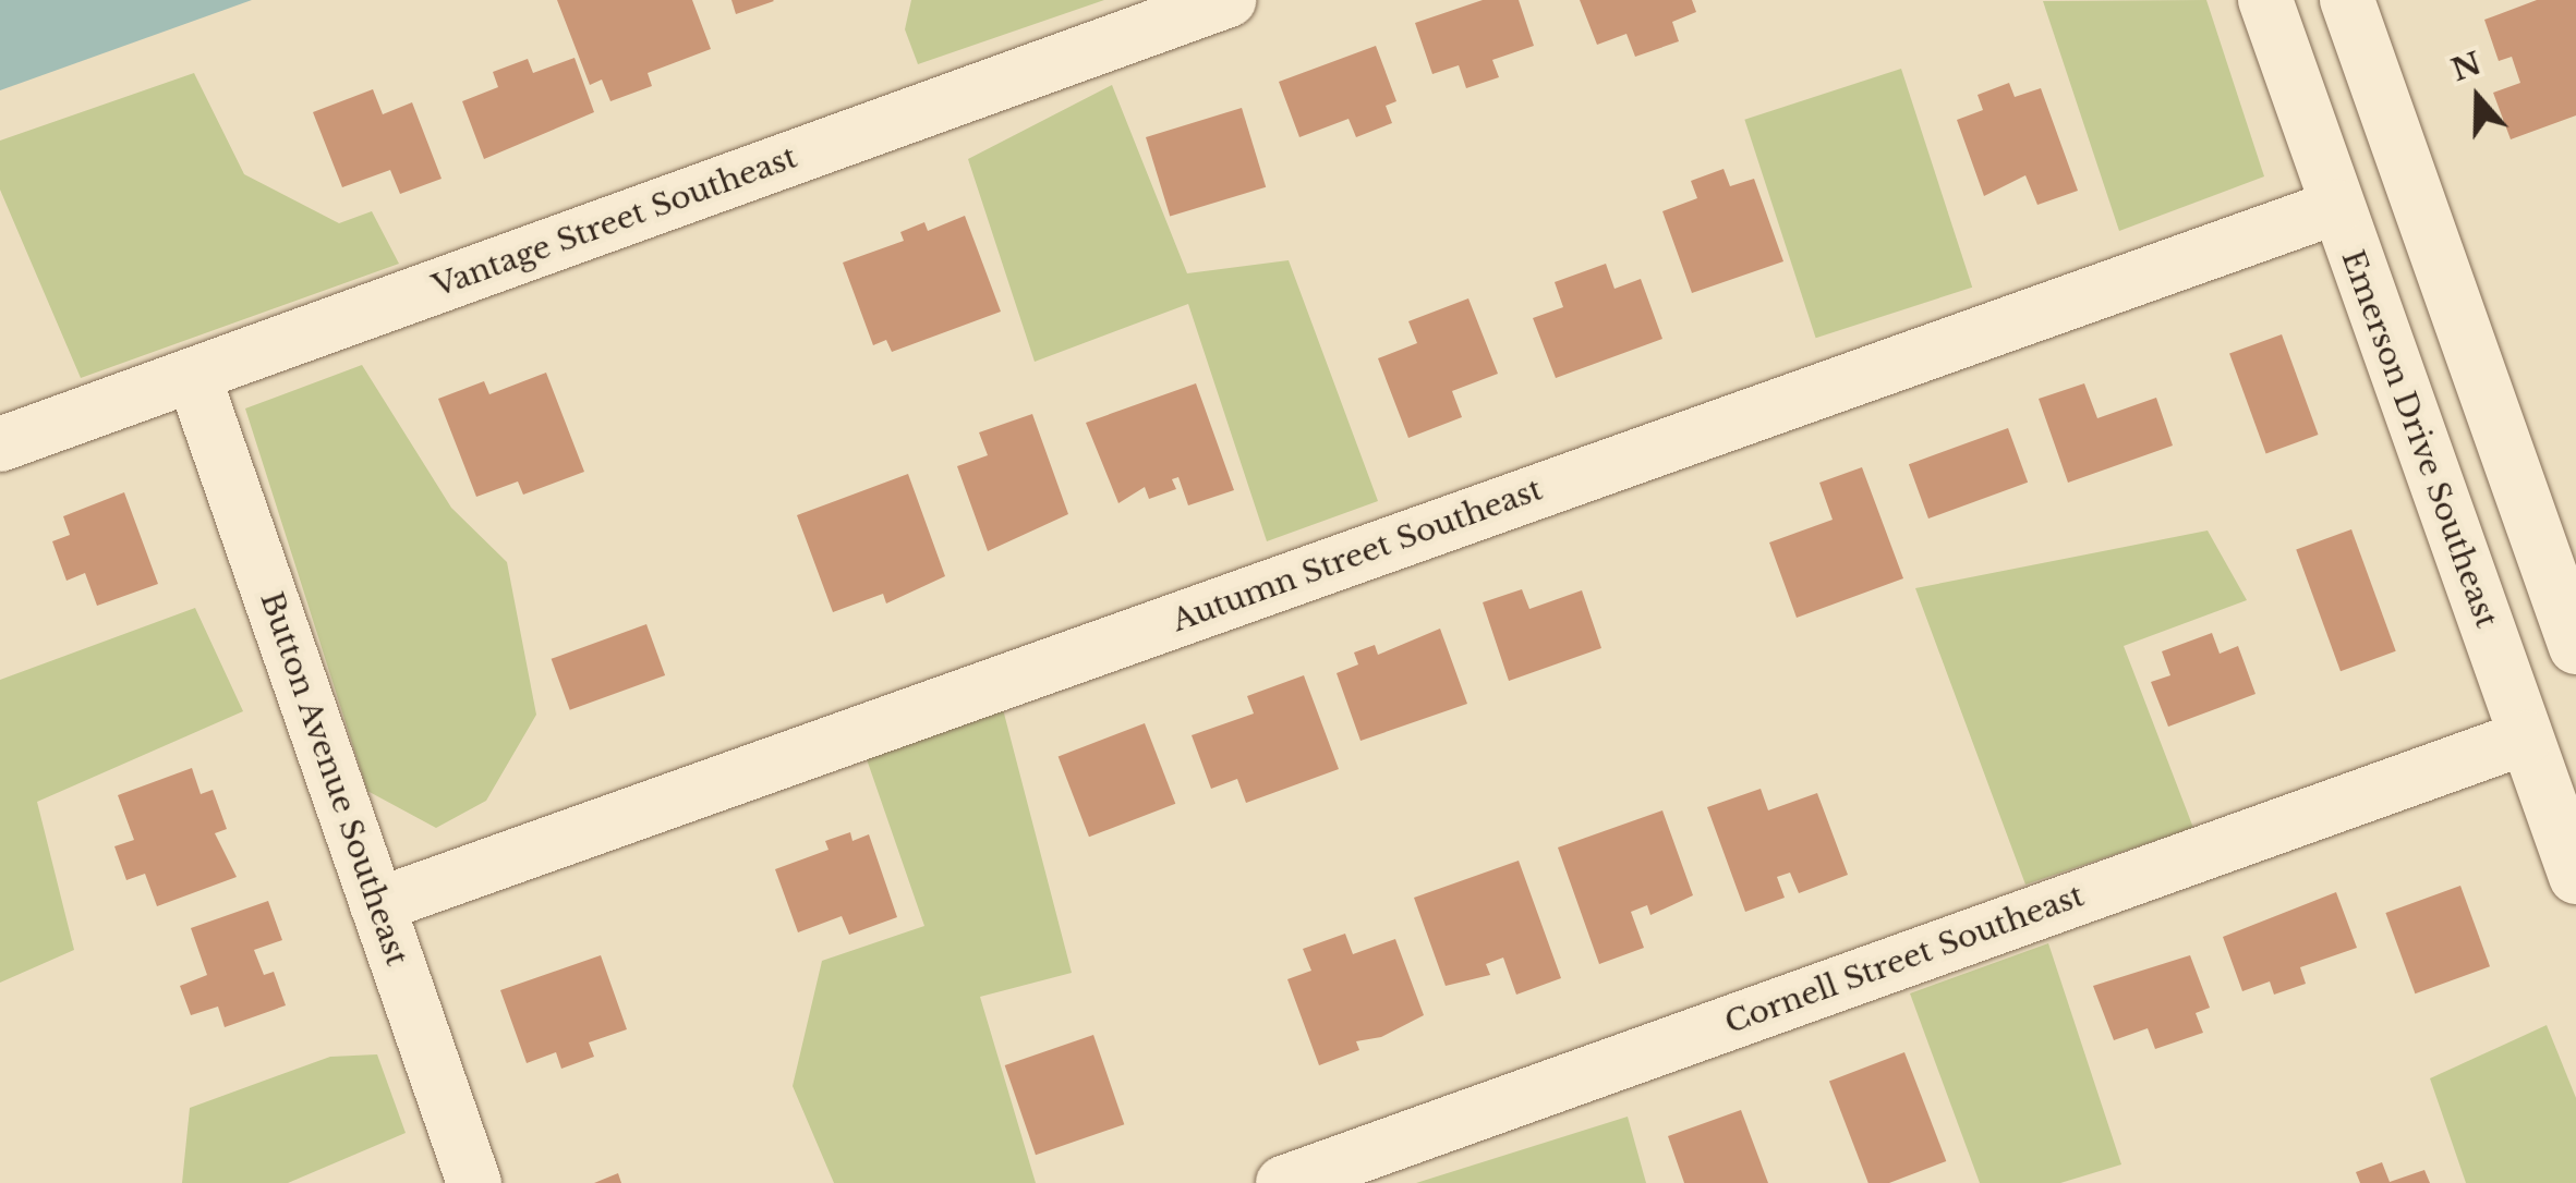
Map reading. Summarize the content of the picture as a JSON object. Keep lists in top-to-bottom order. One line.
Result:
{"streets":{"street":["Vantage Street Southeast","Emerson Drive Southeast","Autumn Street Southeast","Button Avenue Southeast","Cornell Street Southeast"]},"crossings":[["Vantage Street Southeast","Button Avenue Southeast"],["Emerson Drive Southeast","Autumn Street Southeast"],["Emerson Drive Southeast","Cornell Street Southeast"],["Autumn Street Southeast","Button Avenue Southeast"]],"north":"top"}
